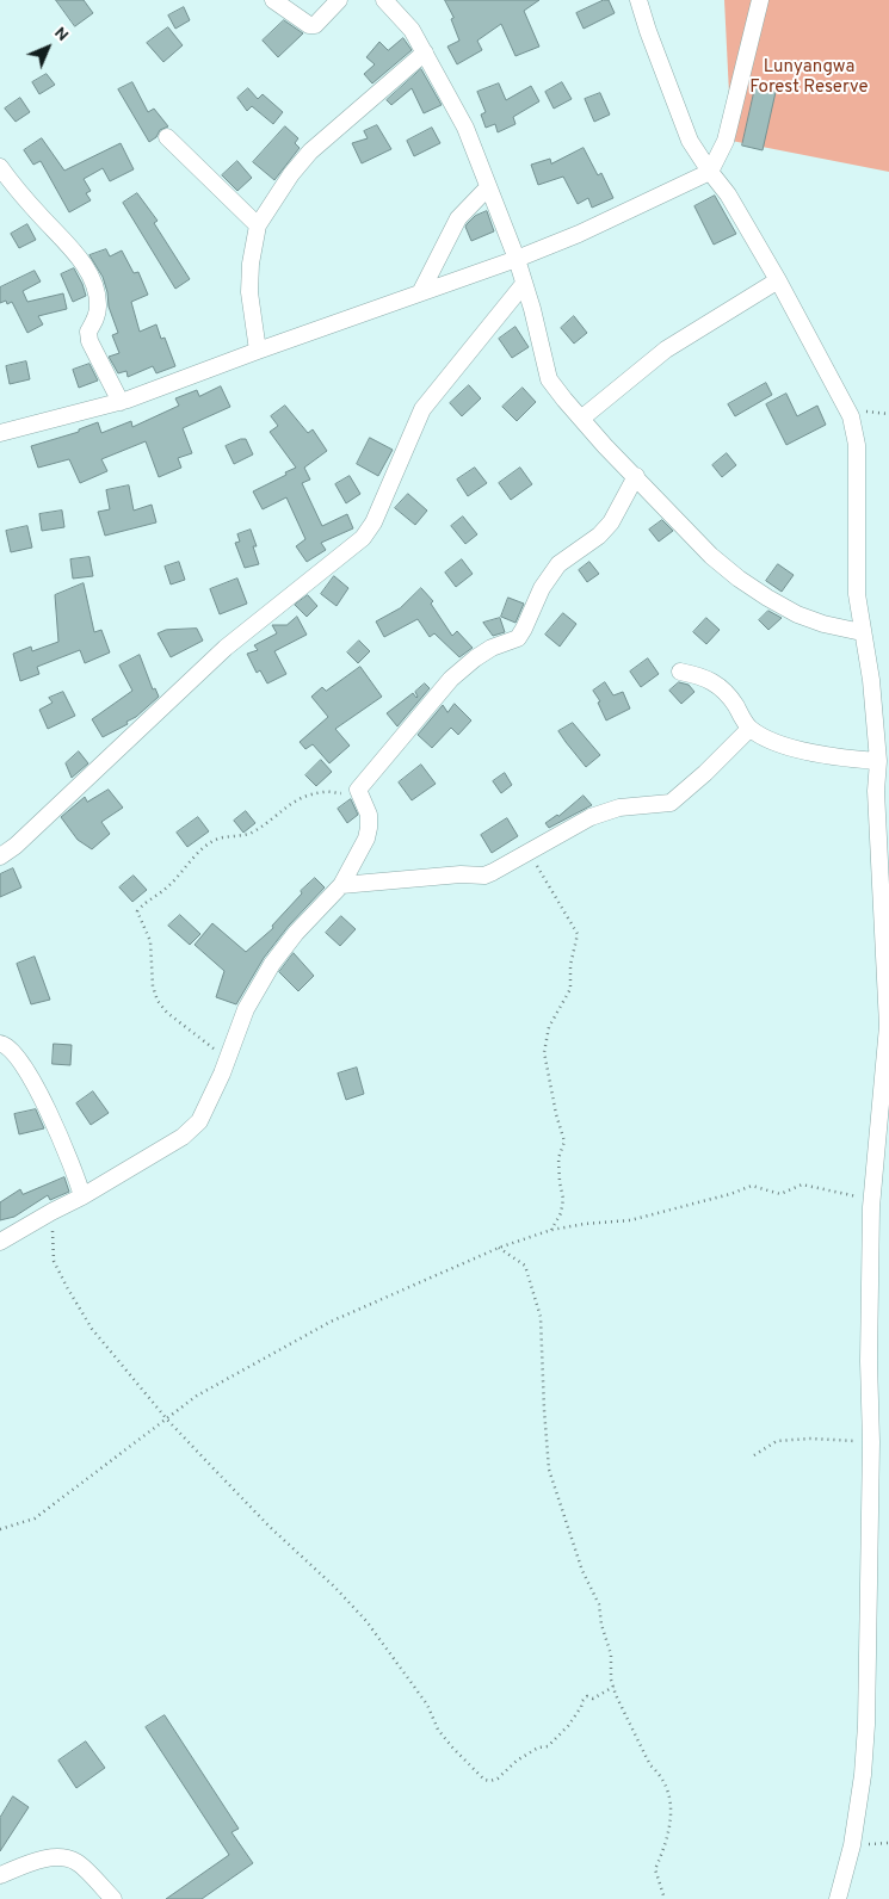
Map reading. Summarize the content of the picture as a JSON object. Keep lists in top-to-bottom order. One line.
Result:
{"parks":["Lunyangwa Forest Reserve"],"north":"top right"}
